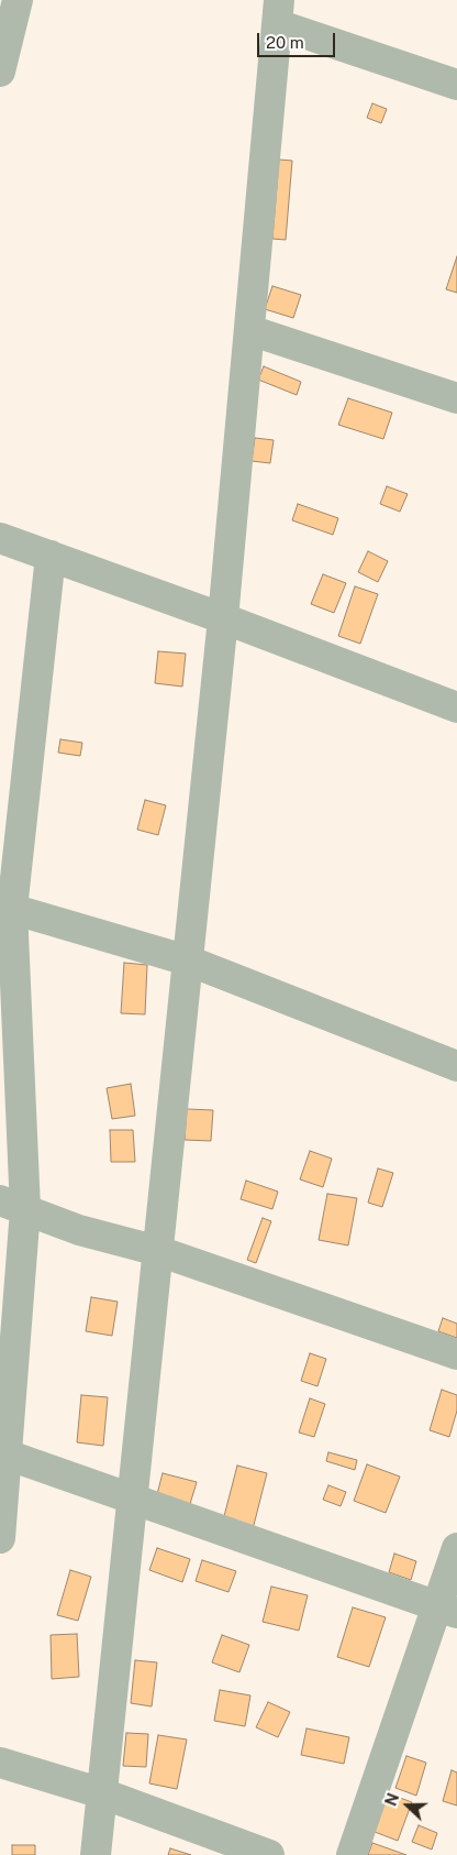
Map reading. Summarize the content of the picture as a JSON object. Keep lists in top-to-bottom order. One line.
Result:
{"scale_bar":"20 m","north":"left"}
